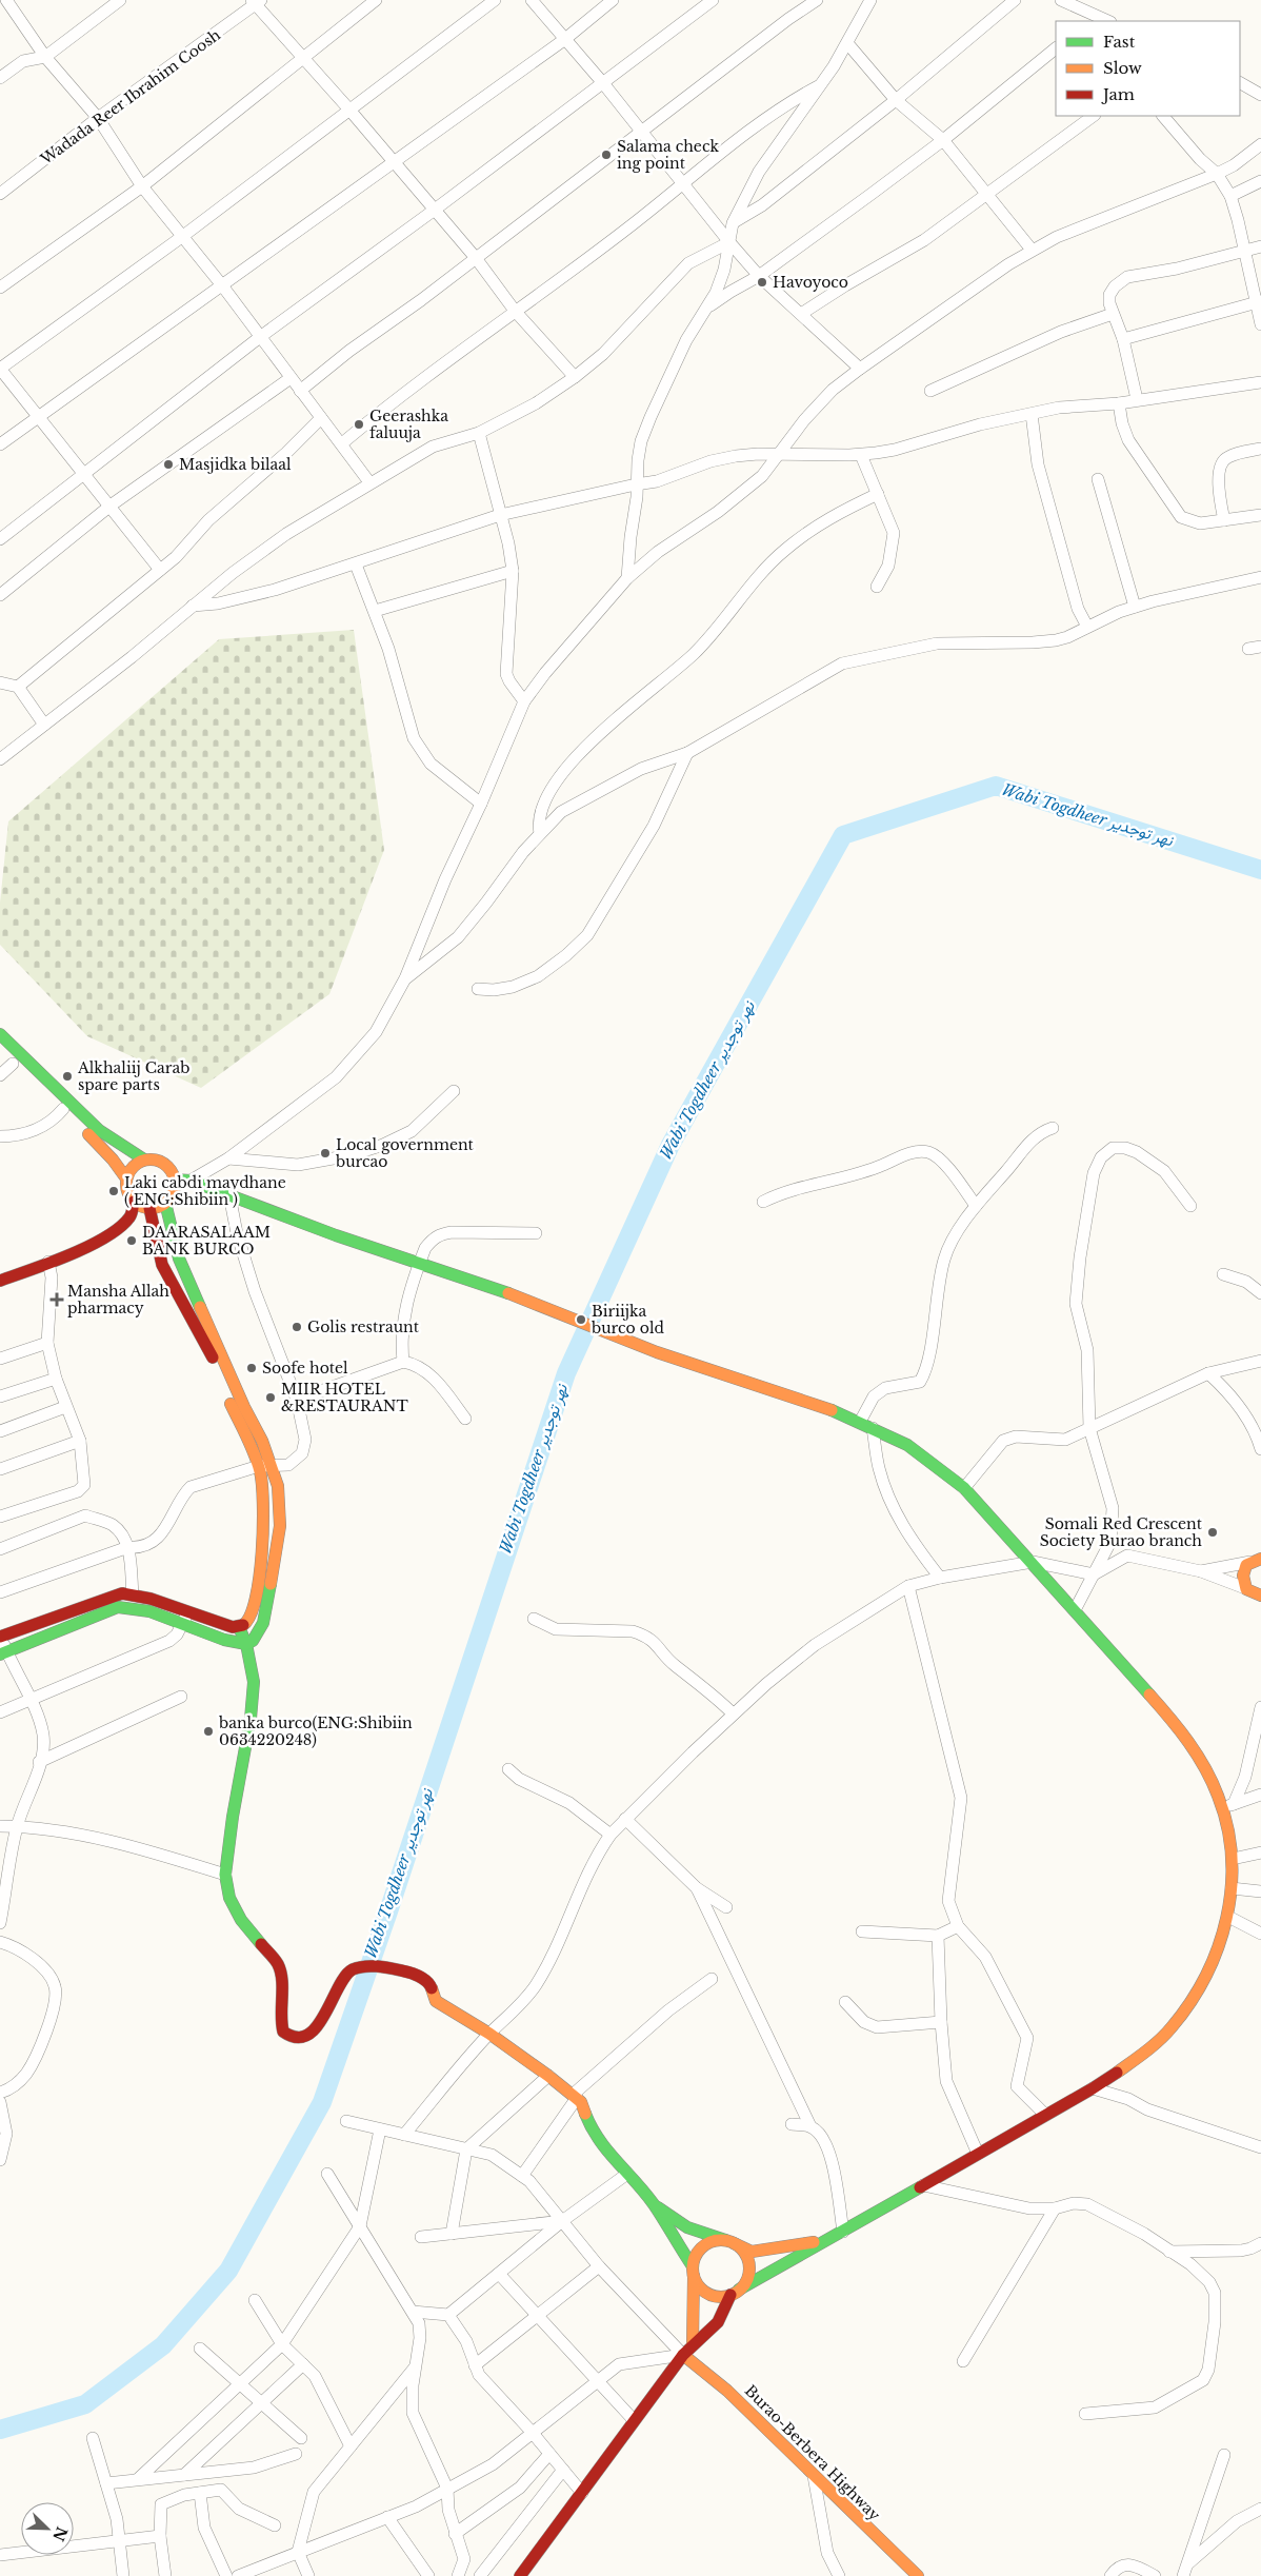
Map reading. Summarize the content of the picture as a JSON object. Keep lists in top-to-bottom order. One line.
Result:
{"streets":{"main road":["Burao-Berbera Highway"],"street":["Wadada Reer Ibrahim Coosh"]},"water":["Wabi Togdheer نهر توجدير"],"places":{"other":["Salama check ing point","Havoyoco","Geerashka faluuja","Masjidka bilaal","Alkhaliij Carab spare parts","Local government burcao","Laki cabdi maydhane ( ENG:Shibiin )","DAARASALAAM BANK BURCO","Biriijka burco old","Golis restraunt","Soofe hotel","MIIR HOTEL &RESTAURANT","Somali Red Crescent Society Burao branch","banka burco(ENG:Shibiin 0634220248)"],"health":["Mansha Allah pharmacy"]},"legend":["Fast","Slow","Jam"],"north":"bottom right"}
